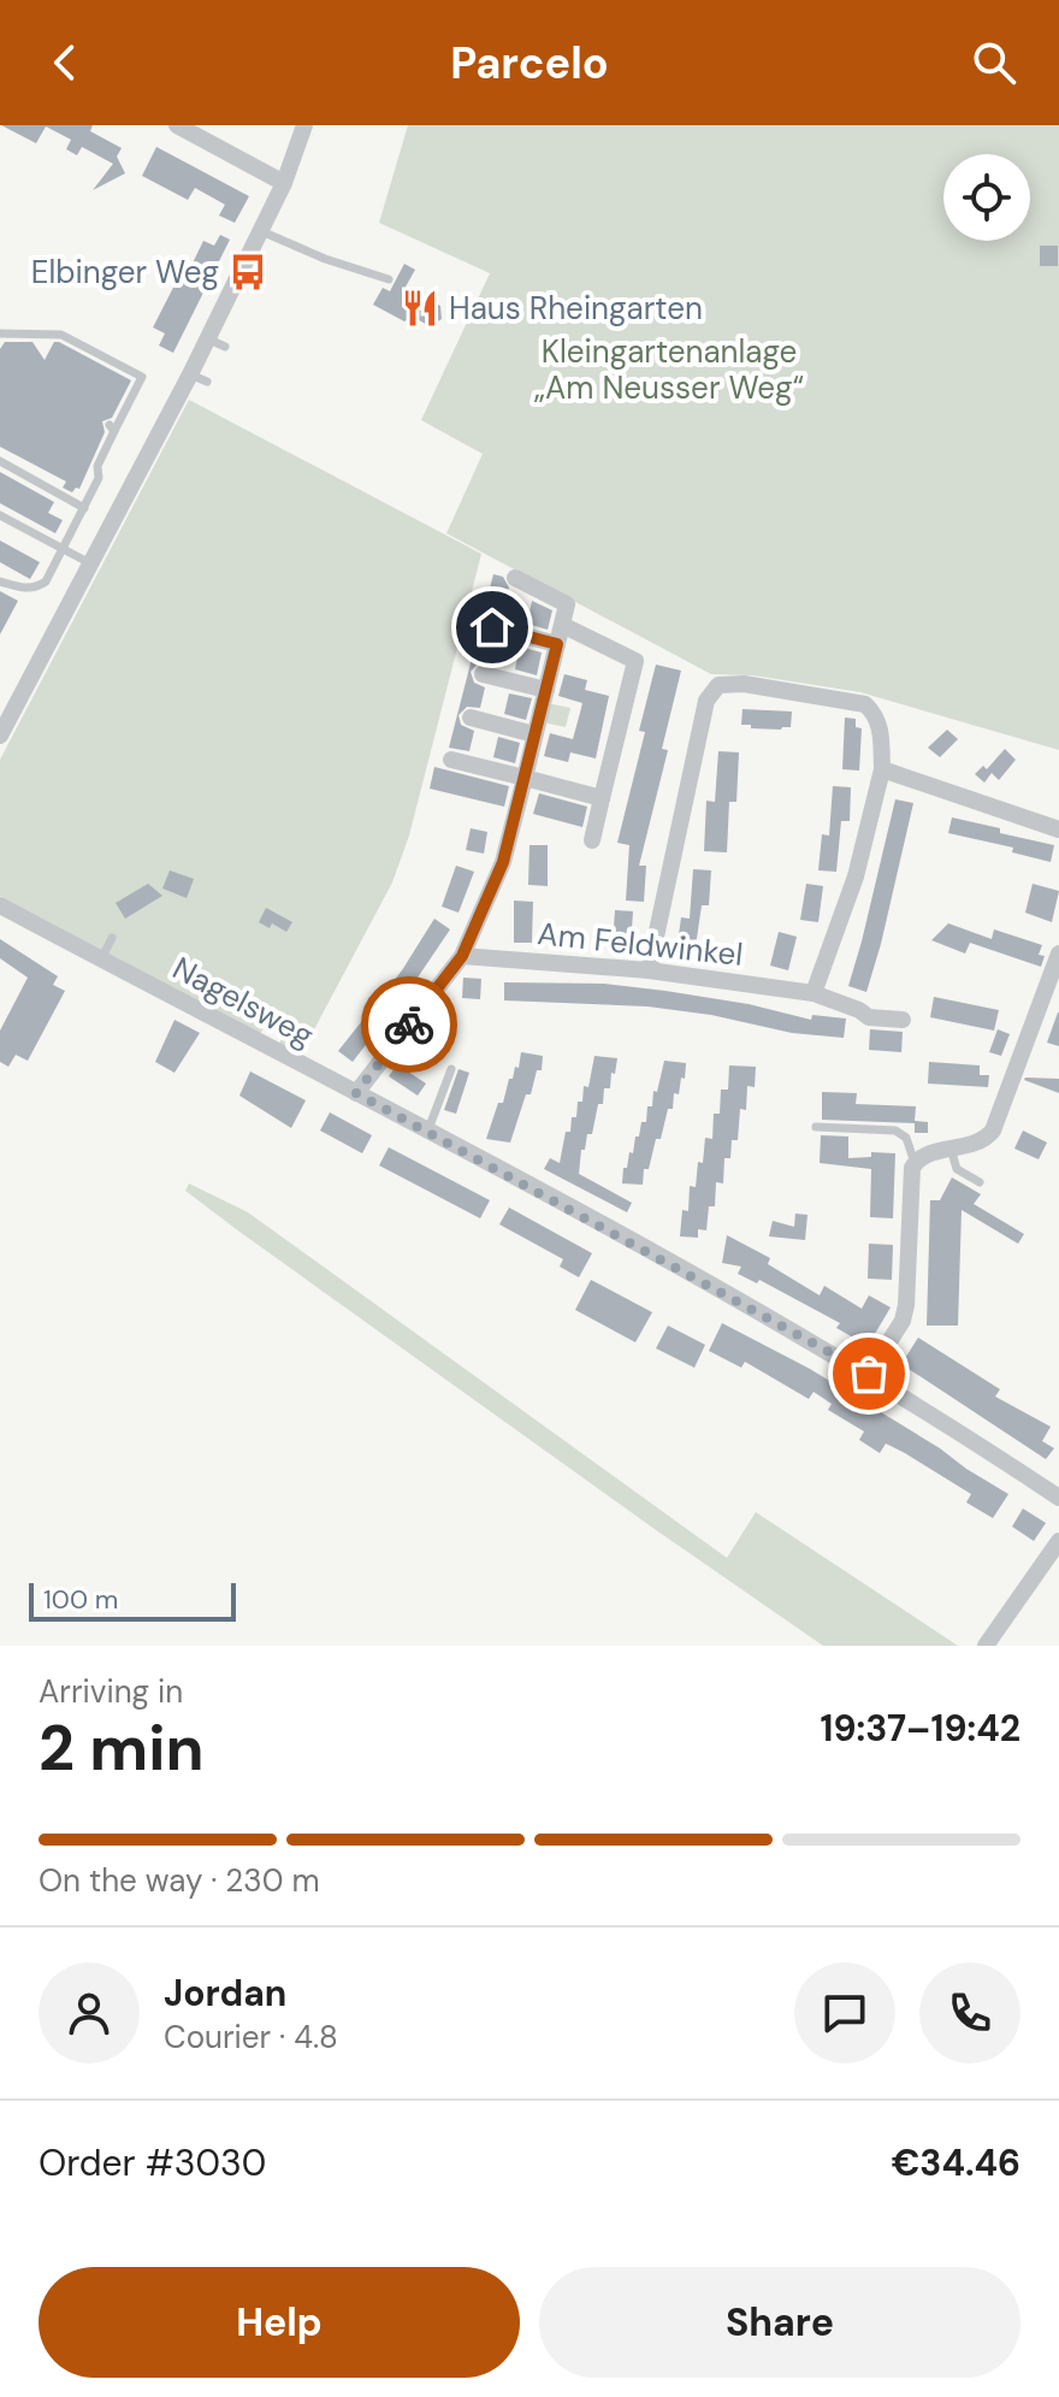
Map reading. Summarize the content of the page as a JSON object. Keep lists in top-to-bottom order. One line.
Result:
{"streets":{"street":["Am Feldwinkel","Nagelsweg"]},"parks":["Kleingartenanlage „Am Neusser Weg“"],"places":{"bus stop":["Elbinger Weg"],"restaurant":["Haus Rheingarten"]},"scale_bar":"100 m","page":{"header":"Parcelo","scale":"100 m","heading":["2 min","Arriving in","19:37–19:42"],"panel":["Jordan","Courier · 4.8","Order #3030","€34.46"],"bar":"On the way · 230 m","buttons":["Help","Share"]}}
